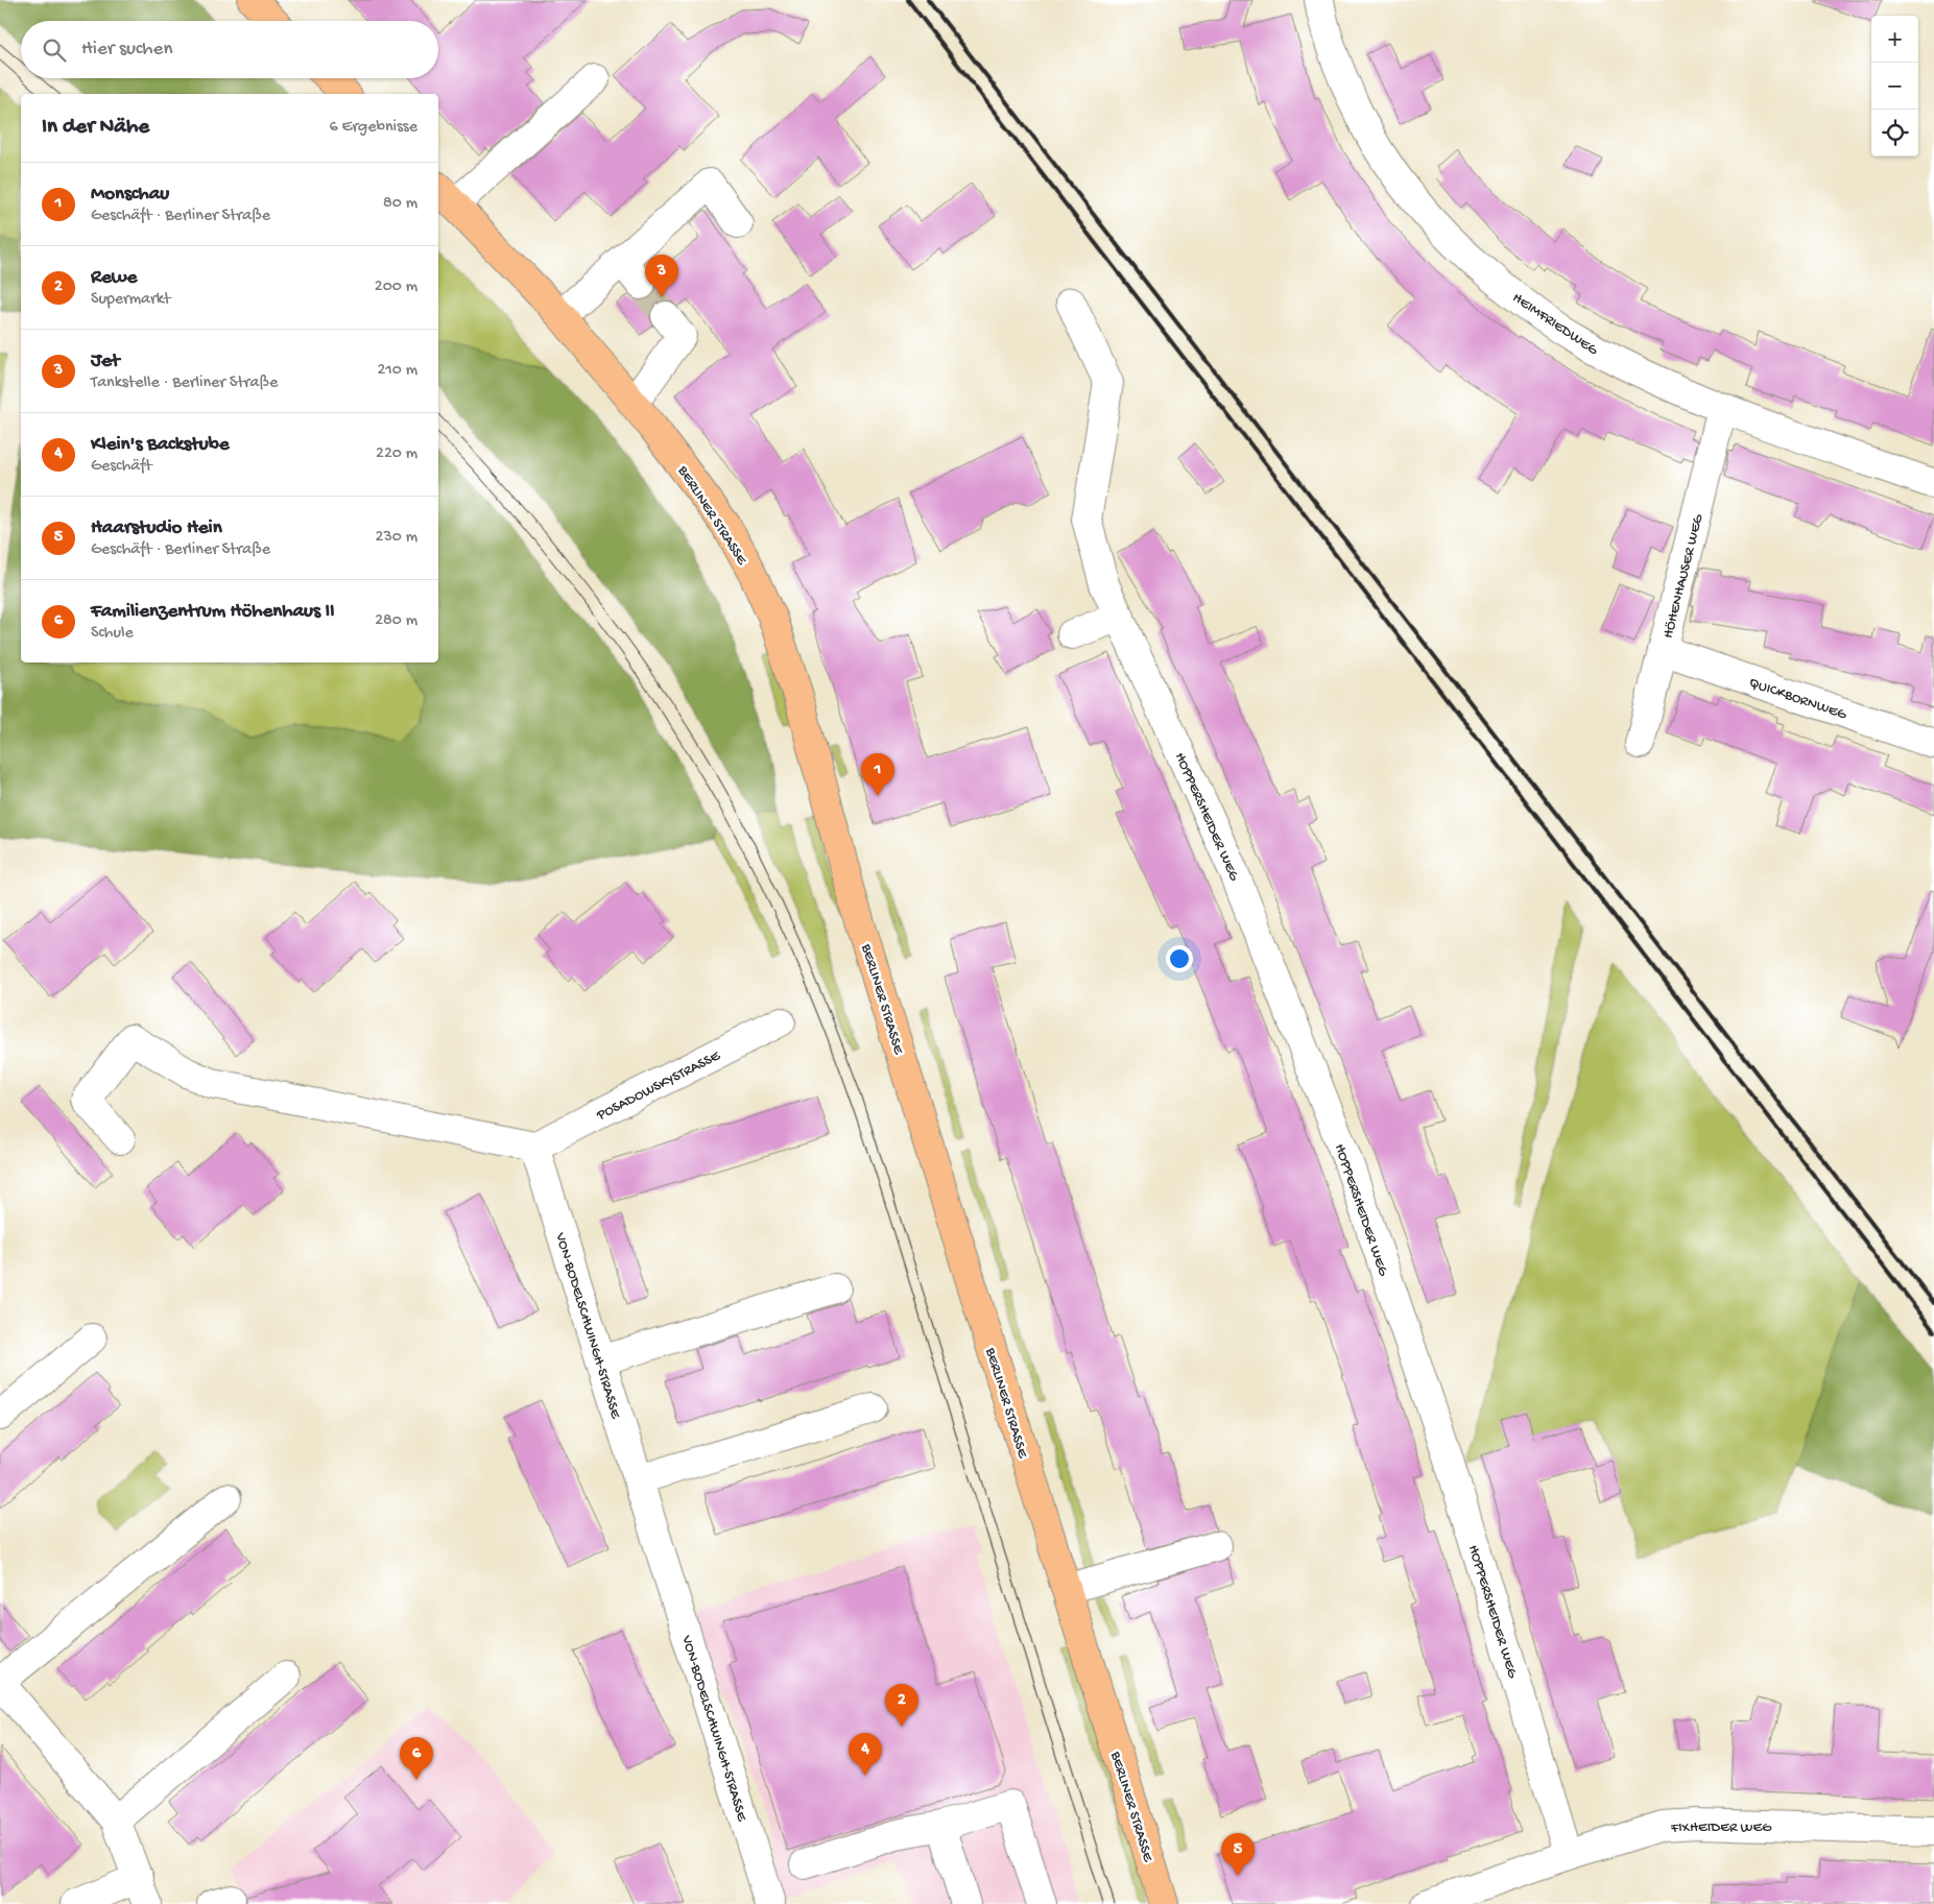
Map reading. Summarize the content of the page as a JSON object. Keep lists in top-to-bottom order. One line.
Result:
{"streets":{"main road":["BERLINER STRASSE"],"street":["HEIMFRIEDWEG","HÖHENHAUSER WEG","QUICKBORNWEG","HOPPERSHEIDER WEG","POSADOWSKYSTRASSE","VON-BODELSCHWINGH-STRASSE","FIXHEIDER WEG"]},"crossings":[["HEIMFRIEDWEG","HÖHENHAUSER WEG"],["HÖHENHAUSER WEG","QUICKBORNWEG"],["HOPPERSHEIDER WEG","FIXHEIDER WEG"],["POSADOWSKYSTRASSE","VON-BODELSCHWINGH-STRASSE"]],"page":{"map_buttons":["+","−"],"search":"Hier suchen","heading":["In der Nähe","6 Ergebnisse"],"list":[{"mark":"1","name":"Monschau","note":"Geschäft · Berliner Straße","value":"80 m"},{"mark":"2","name":"Rewe","note":"Supermarkt","value":"200 m"},{"mark":"3","name":"Jet","note":"Tankstelle · Berliner Straße","value":"210 m"},{"mark":"4","name":"Klein's Backstube","note":"Geschäft","value":"220 m"},{"mark":"5","name":"Haarstudio Hein","note":"Geschäft · Berliner Straße","value":"230 m"},{"mark":"6","name":"Familienzentrum Höhenhaus II","note":"Schule","value":"280 m"}],"pins":["3","1","2","4","6","5"]}}
